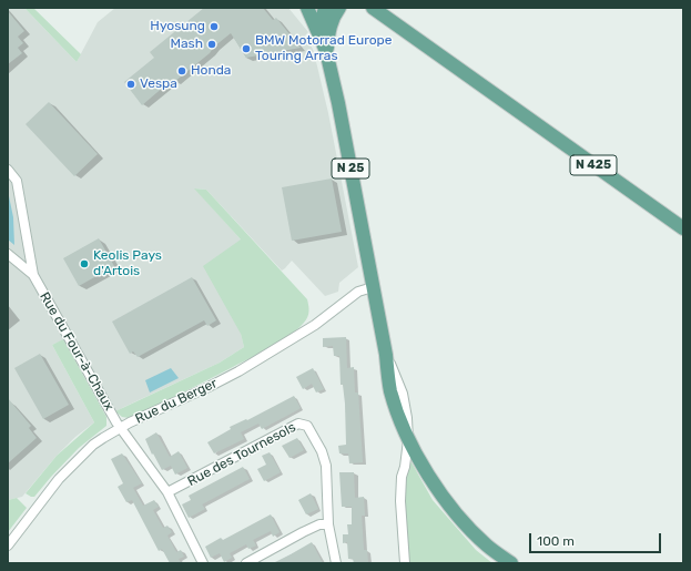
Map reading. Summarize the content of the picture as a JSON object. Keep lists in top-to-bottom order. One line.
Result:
{"streets":{"main road":["N 425","N 25"],"street":["Rue du Four-à-Chaux","Rue du Berger","Rue des Tournesols"]},"crossings":[["N 25","Rue du Berger"],["Rue du Four-à-Chaux","Rue du Berger"],["Rue du Four-à-Chaux","Rue des Tournesols"]],"places":["Hyosung","Mash","BMW Motorrad Europe Touring Arras","Honda","Vespa","Keolis Pays d'Artois"],"scale_bar":"100 m"}
